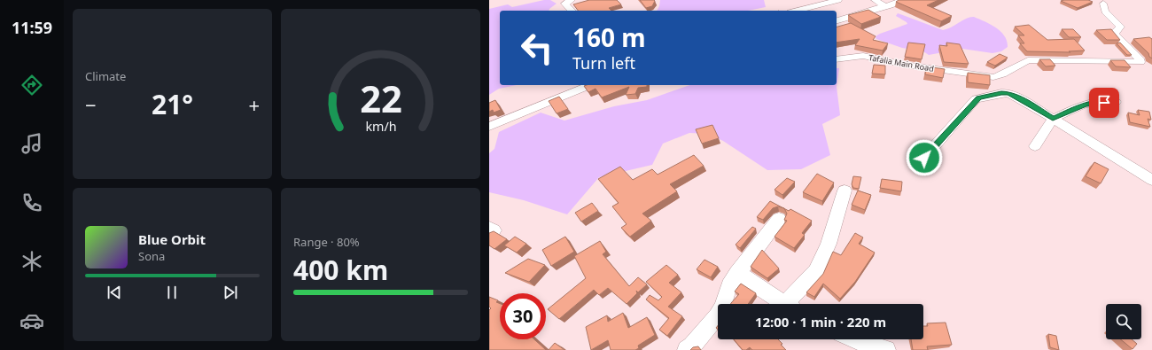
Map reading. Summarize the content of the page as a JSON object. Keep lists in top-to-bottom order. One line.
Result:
{"streets":{"street":["Tafalia Main Road"]},"page":{"tabs":"11:59","tile":["Climate",["Range · 80%","400 km"]],"turn":["160 m","Turn left"],"heat":["−","21°","+"],"song":["Blue Orbit","Sona"],"limit":"30","trip":"12:00 · 1 min · 220 m","gauge":["22","km/h"]}}
